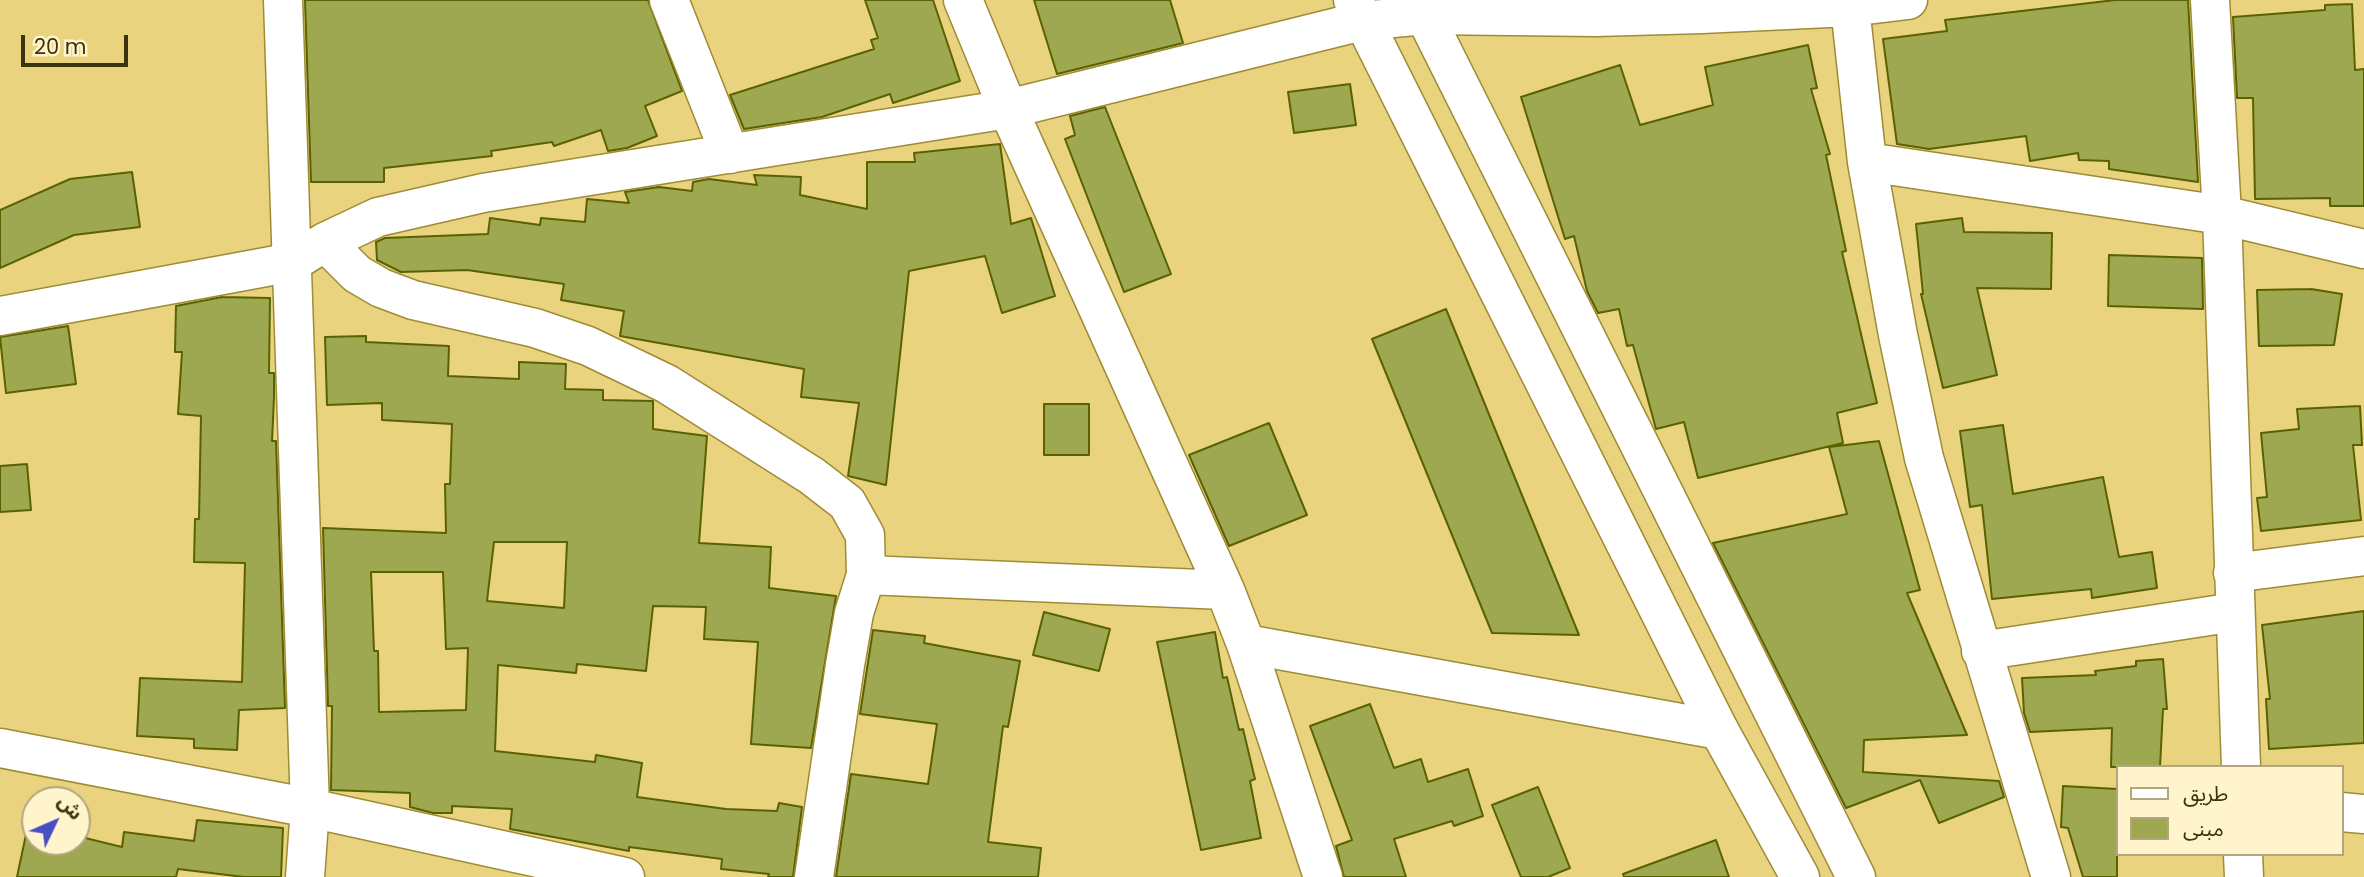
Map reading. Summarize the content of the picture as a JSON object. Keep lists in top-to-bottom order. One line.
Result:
{"legend":["طريق","مبنى"],"scale_bar":"20 m","north":"top right"}
